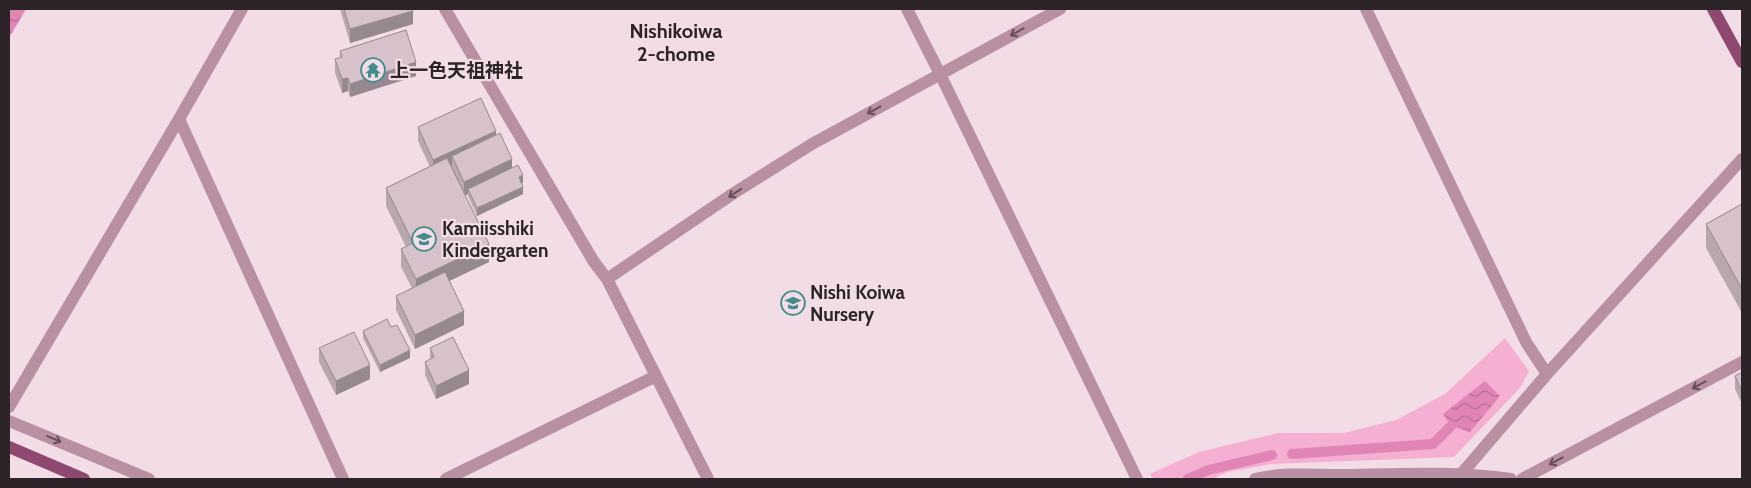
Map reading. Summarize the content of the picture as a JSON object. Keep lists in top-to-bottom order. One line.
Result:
{"districts":["Nishikoiwa 2-chome"],"places":{"temple":["上一色天祖神社"],"school or university":["Kamiisshiki Kindergarten","Nishi Koiwa Nursery"]}}
